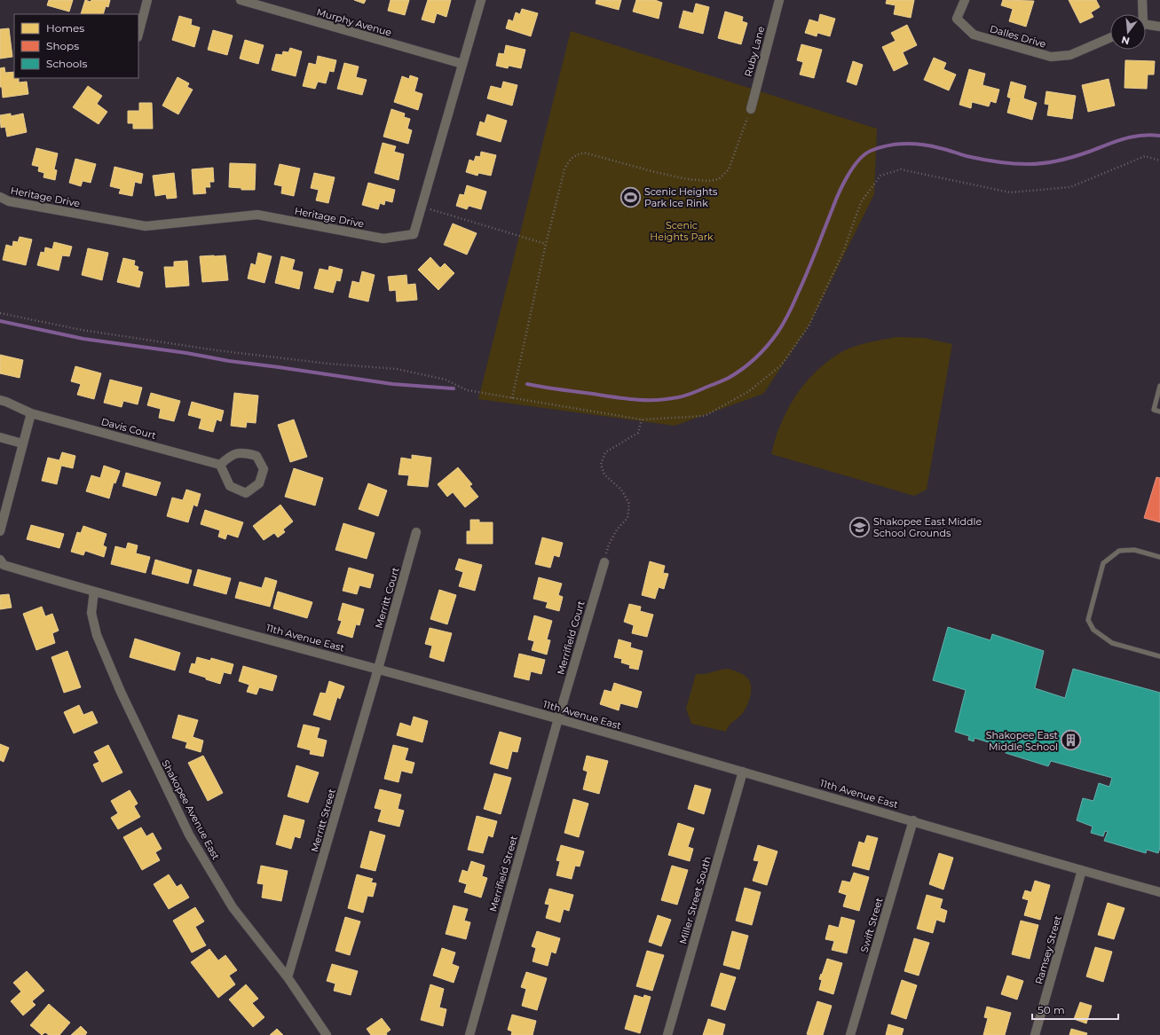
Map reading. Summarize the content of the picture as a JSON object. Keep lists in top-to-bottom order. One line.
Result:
{"streets":{"street":["Murphy Avenue","Dalles Drive","Ruby Lane","Heritage Drive","Davis Court","Merritt Court","11th Avenue East","Merrifield Court","Shakopee Avenue East","Merritt Street","Merrifield Street","Miller Street South","Swift Street","Ramsey Street"]},"crossings":[["Murphy Avenue","Heritage Drive"],["Merritt Court","11th Avenue East"],["Merritt Court","Merritt Street"],["11th Avenue East","Merrifield Court"],["11th Avenue East","Shakopee Avenue East"],["11th Avenue East","Merritt Street"],["11th Avenue East","Merrifield Street"],["11th Avenue East","Miller Street South"],["11th Avenue East","Swift Street"],["11th Avenue East","Ramsey Street"],["Merrifield Court","Merrifield Street"],["Shakopee Avenue East","Merritt Street"]],"parks":["Scenic Heights Park"],"places":{"sports":["Scenic Heights Park Ice Rink"],"school or university":["Shakopee East Middle School Grounds"],"building":["Shakopee East Middle School"]},"legend":["Homes","Shops","Schools"],"scale_bar":"50 m","north":"bottom"}
